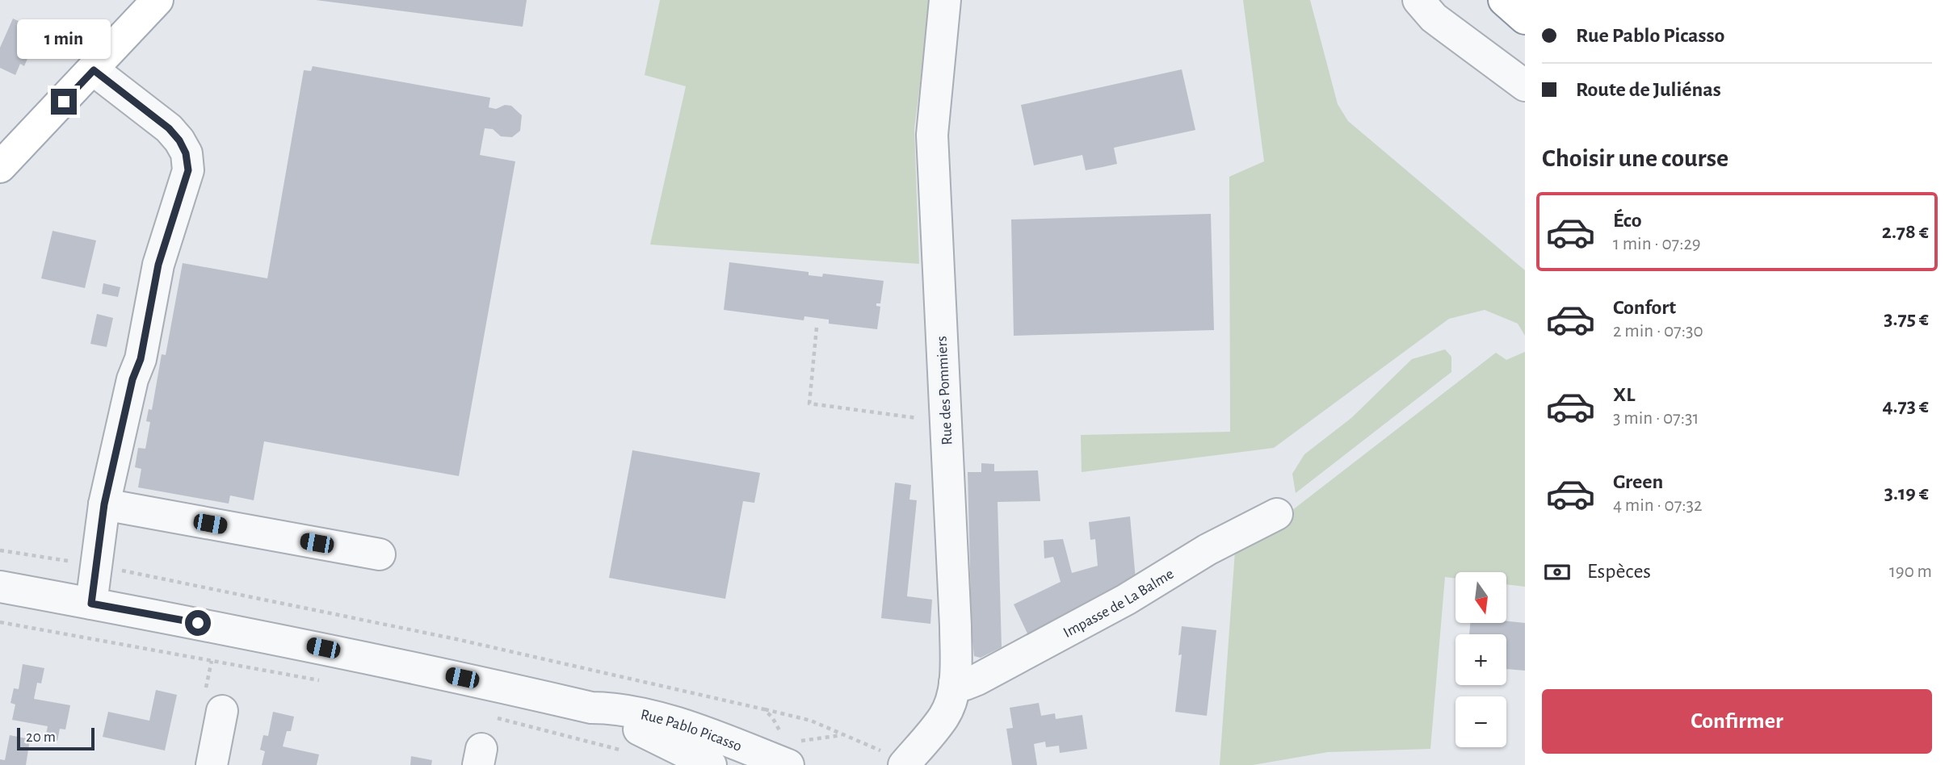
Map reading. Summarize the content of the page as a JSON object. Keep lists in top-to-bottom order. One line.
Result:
{"streets":{"street":["Rue des Pommiers","Impasse de La Balme","Rue Pablo Picasso"]},"crossings":[["Rue des Pommiers","Impasse de La Balme"]],"scale_bar":"20 m","north":"bottom","page":{"banner":["Rue Pablo Picasso","Route de Juliénas"],"bubble":"1 min","heading":"Choisir une course","list":[{"name":"Éco","note":"1 min · 07:29","value":"2.78 €"},{"name":"Confort","note":"2 min · 07:30","value":"3.75 €"},{"name":"XL","note":"3 min · 07:31","value":"4.73 €"},{"name":"Green","note":"4 min · 07:32","value":"3.19 €"}],"pay":["Espèces","190 m"],"map_buttons":["+","−"],"buttons":"Confirmer","scale":"20 m"}}
